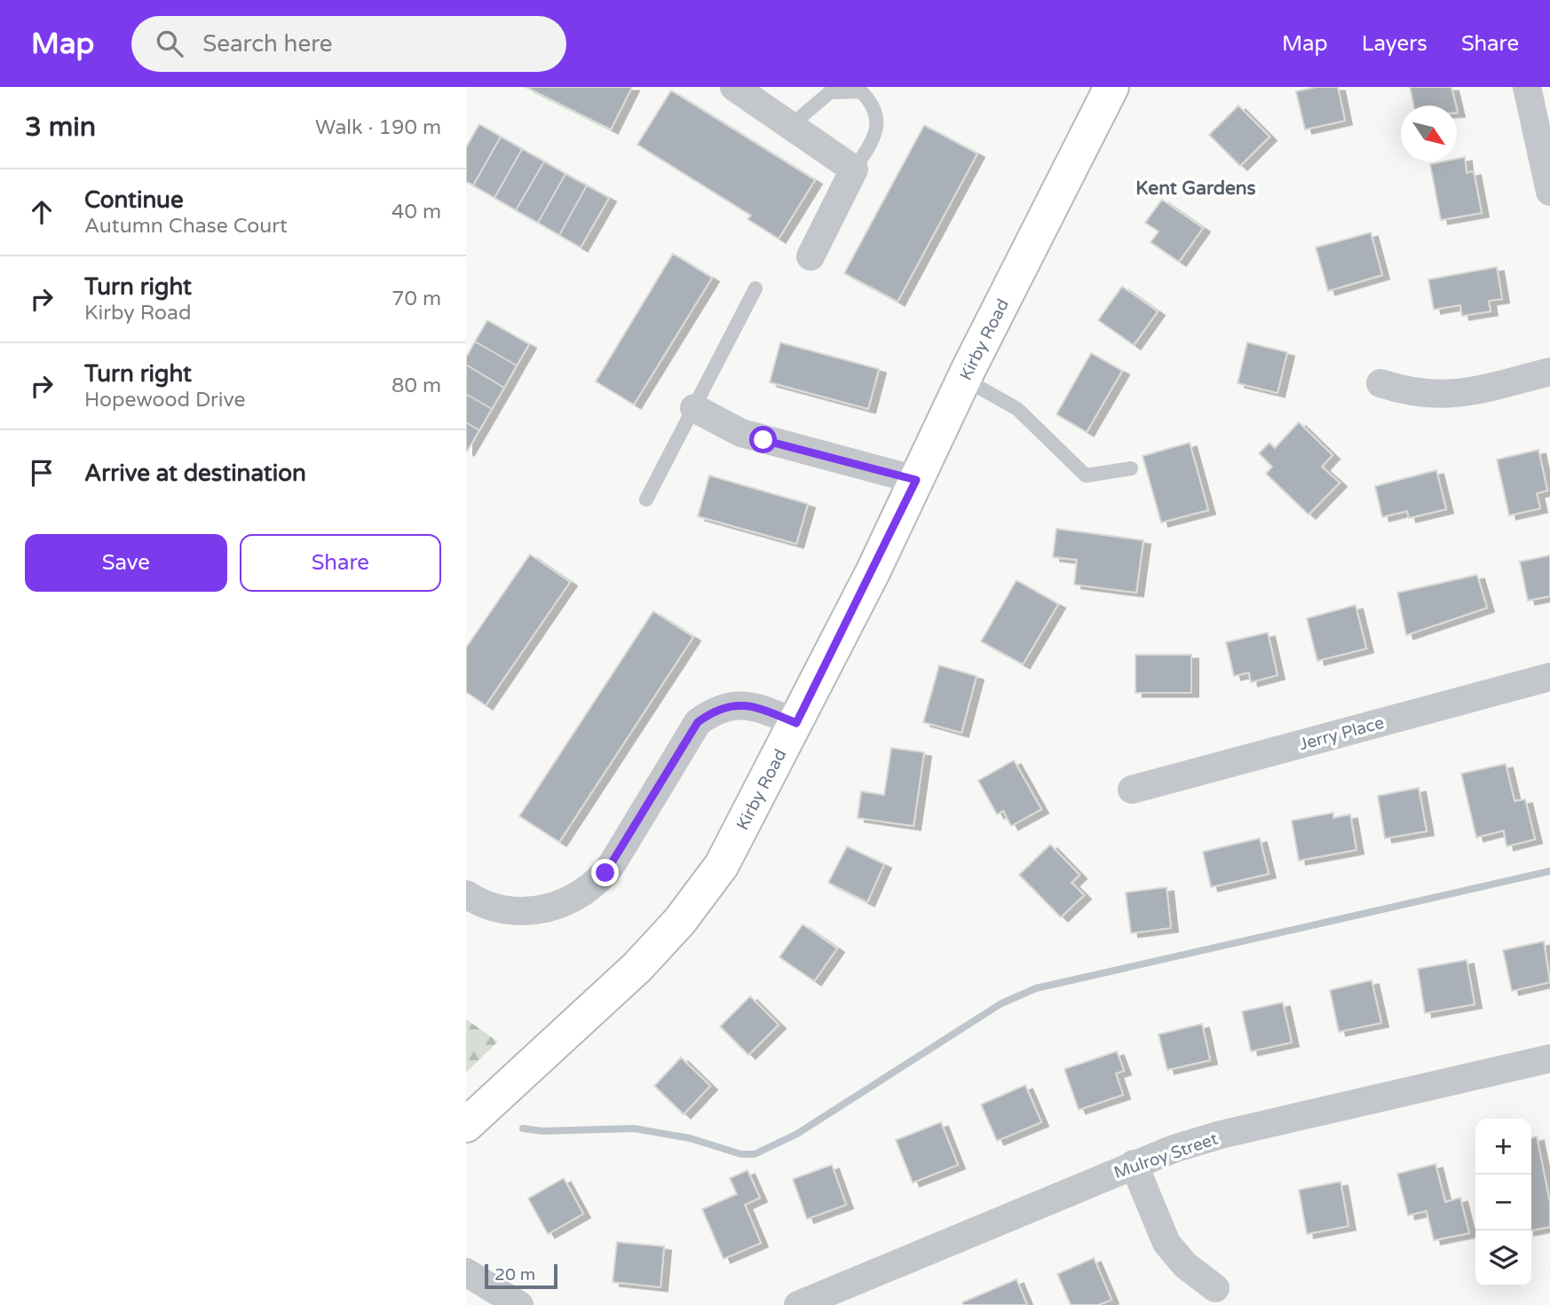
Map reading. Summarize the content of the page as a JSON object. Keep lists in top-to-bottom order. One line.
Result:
{"streets":{"main road":["Kirby Road"],"street":["Jerry Place","Mulroy Street"]},"districts":["Kent Gardens"],"scale_bar":"20 m","north":"bottom right","page":{"header":"Map","search":"Search here","nav":["Map","Layers","Share"],"heading":["3 min","Walk · 190 m"],"list":[["Continue","Autumn Chase Court","40 m"],["Turn right","Kirby Road","70 m"],["Turn right","Hopewood Drive","80 m"],"Arrive at destination"],"buttons":["Save","Share"],"map_buttons":["+","−"],"scale":"20 m"}}
